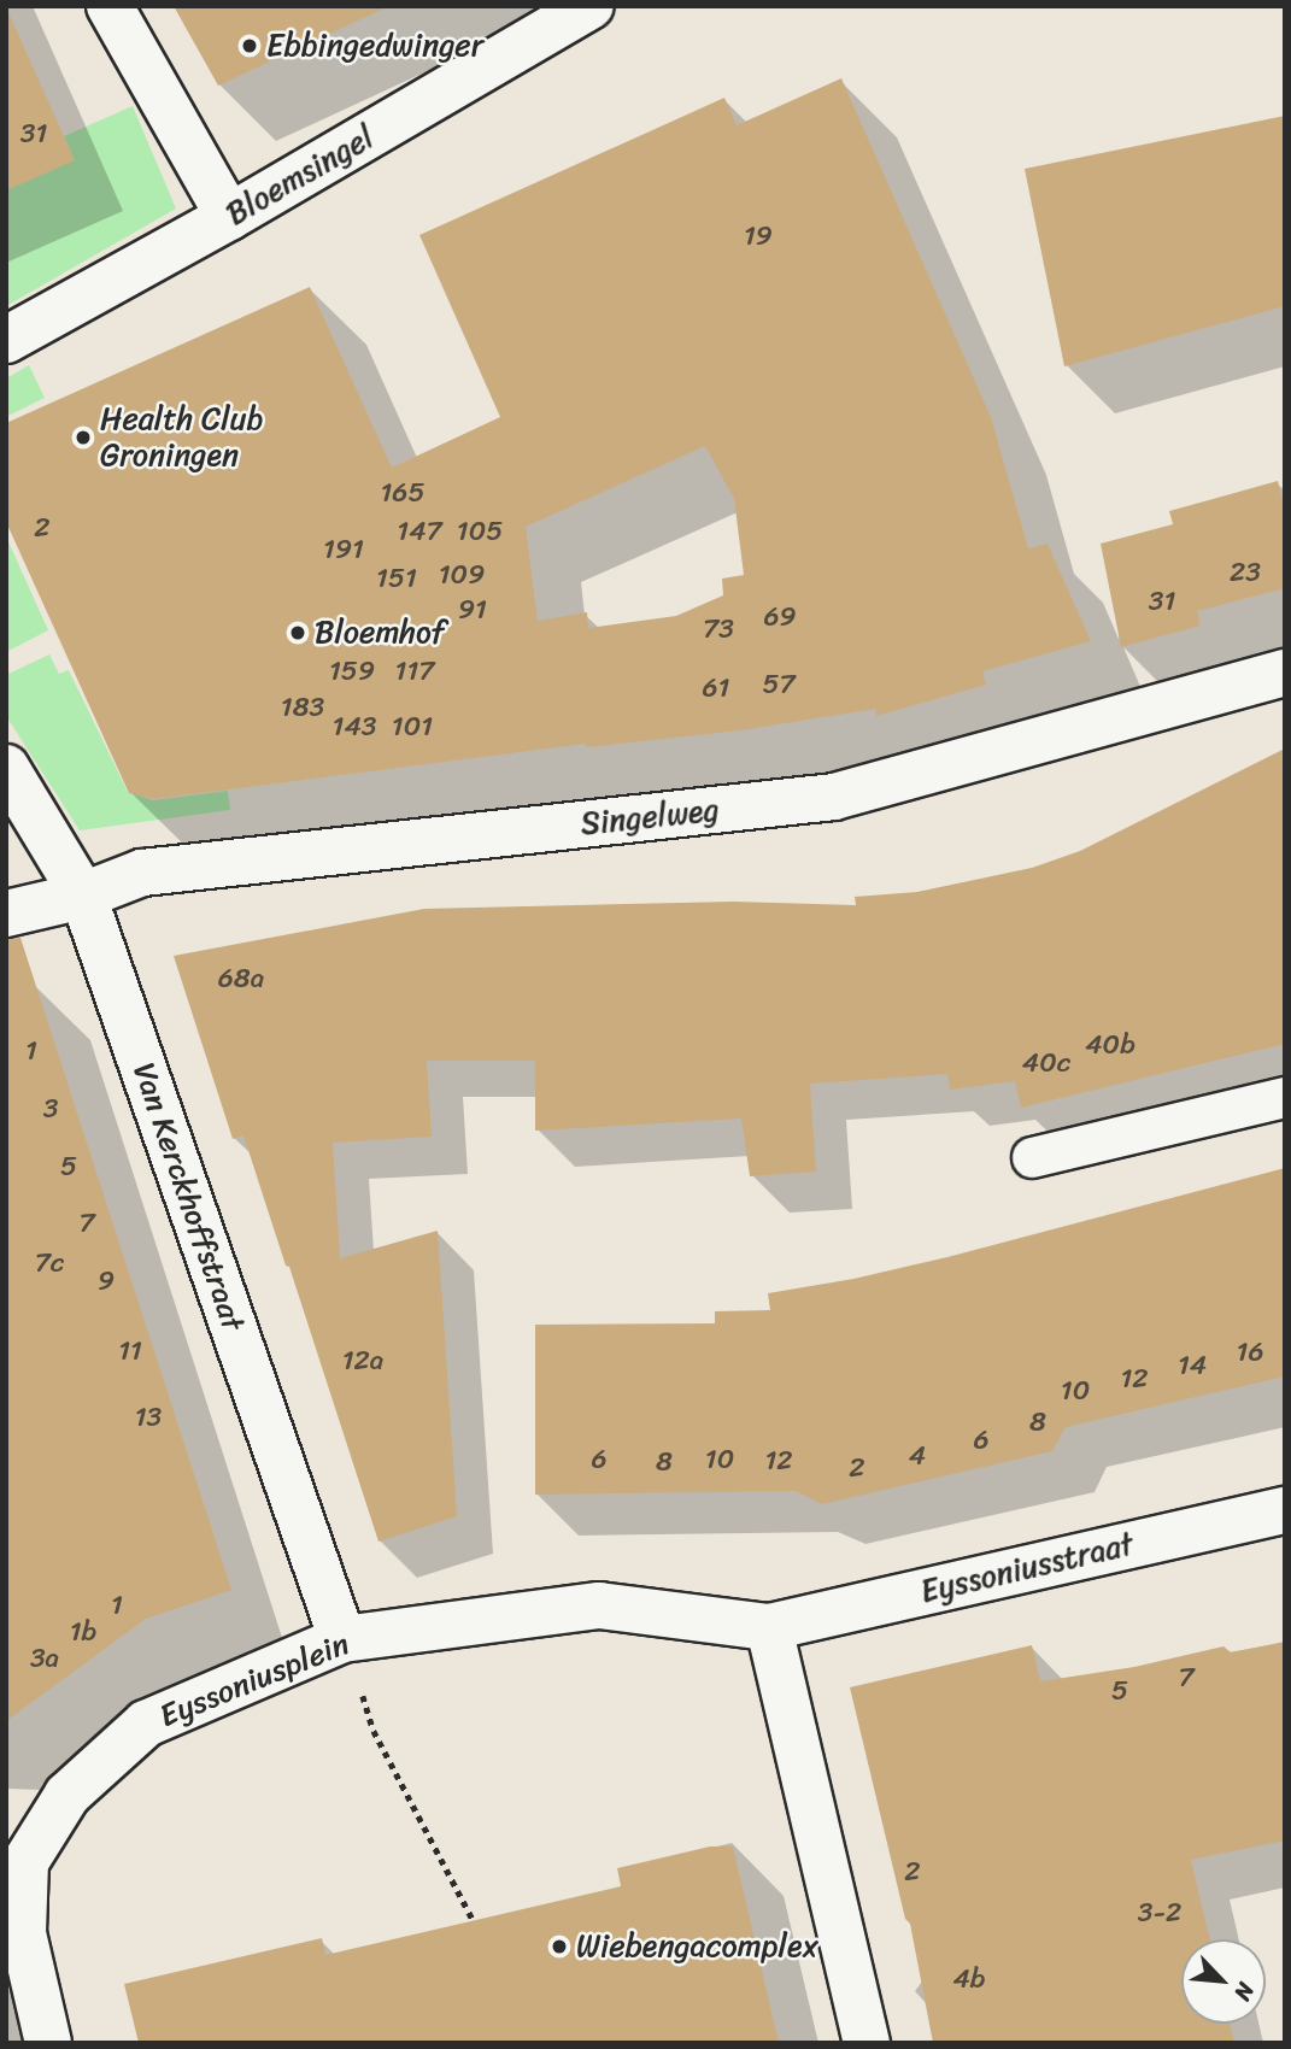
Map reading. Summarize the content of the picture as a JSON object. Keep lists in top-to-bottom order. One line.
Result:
{"streets":{"street":["Bloemsingel","Singelweg","Van Kerckhoffstraat","Eyssoniusstraat","Eyssoniusplein"]},"crossings":[["Singelweg","Van Kerckhoffstraat"],["Van Kerckhoffstraat","Eyssoniusplein"],["Eyssoniusstraat","Eyssoniusplein"]],"places":["Ebbingedwinger","Health Club Groningen","Bloemhof","Wiebengacomplex"],"house_numbers":["31","19","165","2","147","105","191","23","109","151","31","91","69","73","159","117","57","61","183","143","101","68a","40b","1","40c","3","5","7","7c","9","11","16","12a","14","12","10","13","8","6","4","6","10","12","8","2","1","1b","3a","7","5","2","3-2","4b"],"north":"bottom right"}
